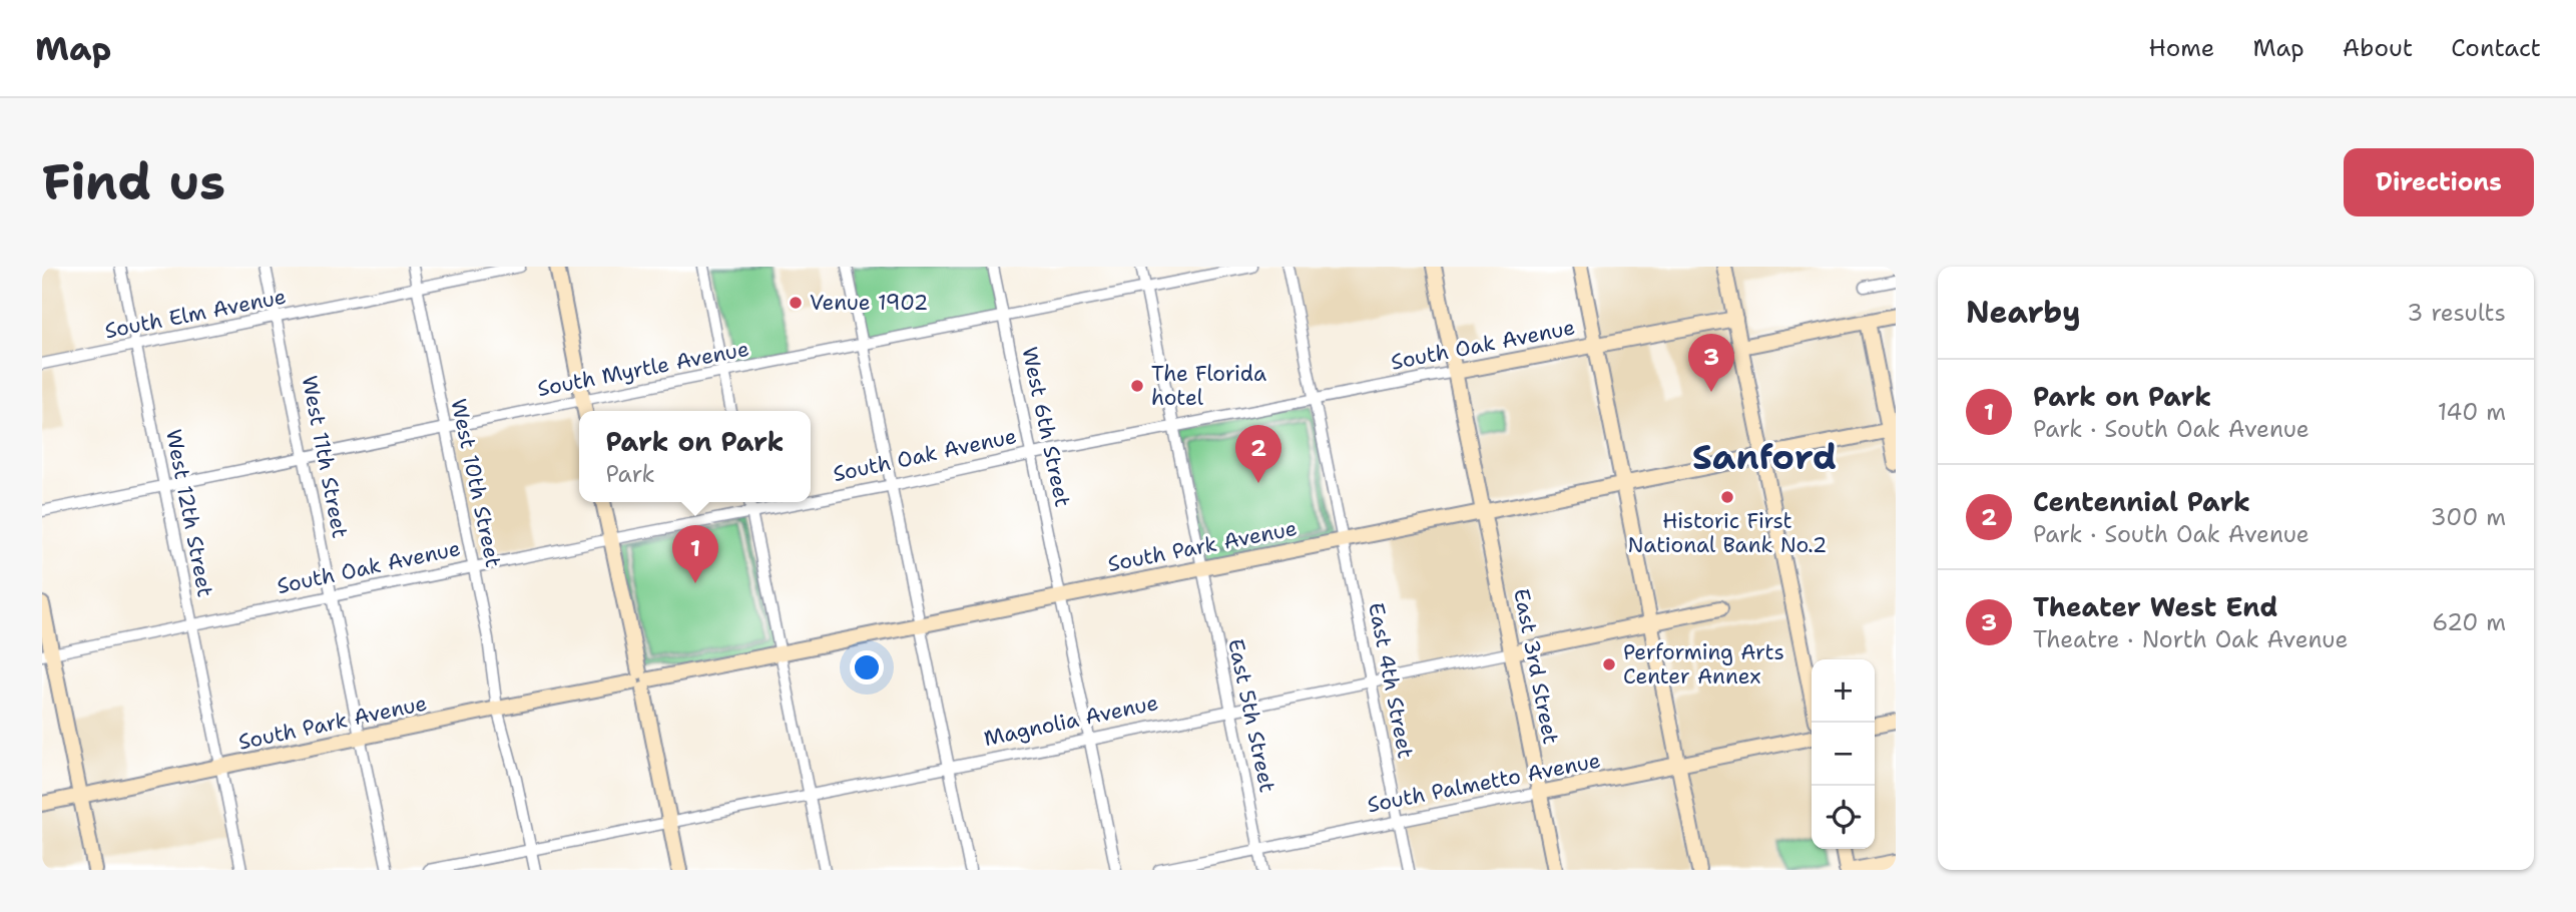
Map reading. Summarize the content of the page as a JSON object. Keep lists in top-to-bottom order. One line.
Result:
{"streets":{"street":["South Elm Avenue","South Oak Avenue","South Myrtle Avenue","West 6th Street","West 11th Street","West 10th Street","West 12th Street","South Park Avenue","East 3rd Street","East 4th Street","East 5th Street","Magnolia Avenue","South Palmetto Avenue"]},"crossings":[["South Elm Avenue","West 11th Street"],["South Elm Avenue","West 10th Street"],["South Elm Avenue","West 12th Street"],["South Oak Avenue","West 6th Street"],["South Oak Avenue","West 11th Street"],["South Oak Avenue","West 10th Street"],["South Oak Avenue","West 12th Street"],["South Oak Avenue","East 3rd Street"],["South Oak Avenue","East 4th Street"],["South Oak Avenue","East 5th Street"],["South Myrtle Avenue","West 6th Street"],["South Myrtle Avenue","West 11th Street"],["South Myrtle Avenue","West 10th Street"],["South Myrtle Avenue","West 12th Street"],["South Myrtle Avenue","East 5th Street"],["West 6th Street","South Park Avenue"],["West 6th Street","Magnolia Avenue"],["West 11th Street","South Park Avenue"],["West 10th Street","South Park Avenue"],["West 10th Street","Magnolia Avenue"],["West 12th Street","South Park Avenue"],["South Park Avenue","East 3rd Street"],["South Park Avenue","East 4th Street"],["South Park Avenue","East 5th Street"],["East 3rd Street","Magnolia Avenue"],["East 3rd Street","South Palmetto Avenue"],["East 4th Street","Magnolia Avenue"],["East 4th Street","South Palmetto Avenue"],["East 5th Street","Magnolia Avenue"],["East 5th Street","South Palmetto Avenue"]],"districts":["Sanford"],"places":["Venue 1902","The Florida hotel","Historic First National Bank No.2","Performing Arts Center Annex"],"page":{"header":"Map","nav":["Home","Map","About","Contact"],"buttons":"Directions","title":"Find us","heading":["Nearby","3 results"],"pins":["3","2","1"],"list":[{"mark":"1","name":"Park on Park","note":"Park · South Oak Avenue","value":"140 m"},{"mark":"2","name":"Centennial Park","note":"Park · South Oak Avenue","value":"300 m"},{"mark":"3","name":"Theater West End","note":"Theatre · North Oak Avenue","value":"620 m"}],"popup":["Park on Park","Park"],"map_buttons":["+","−"]}}
